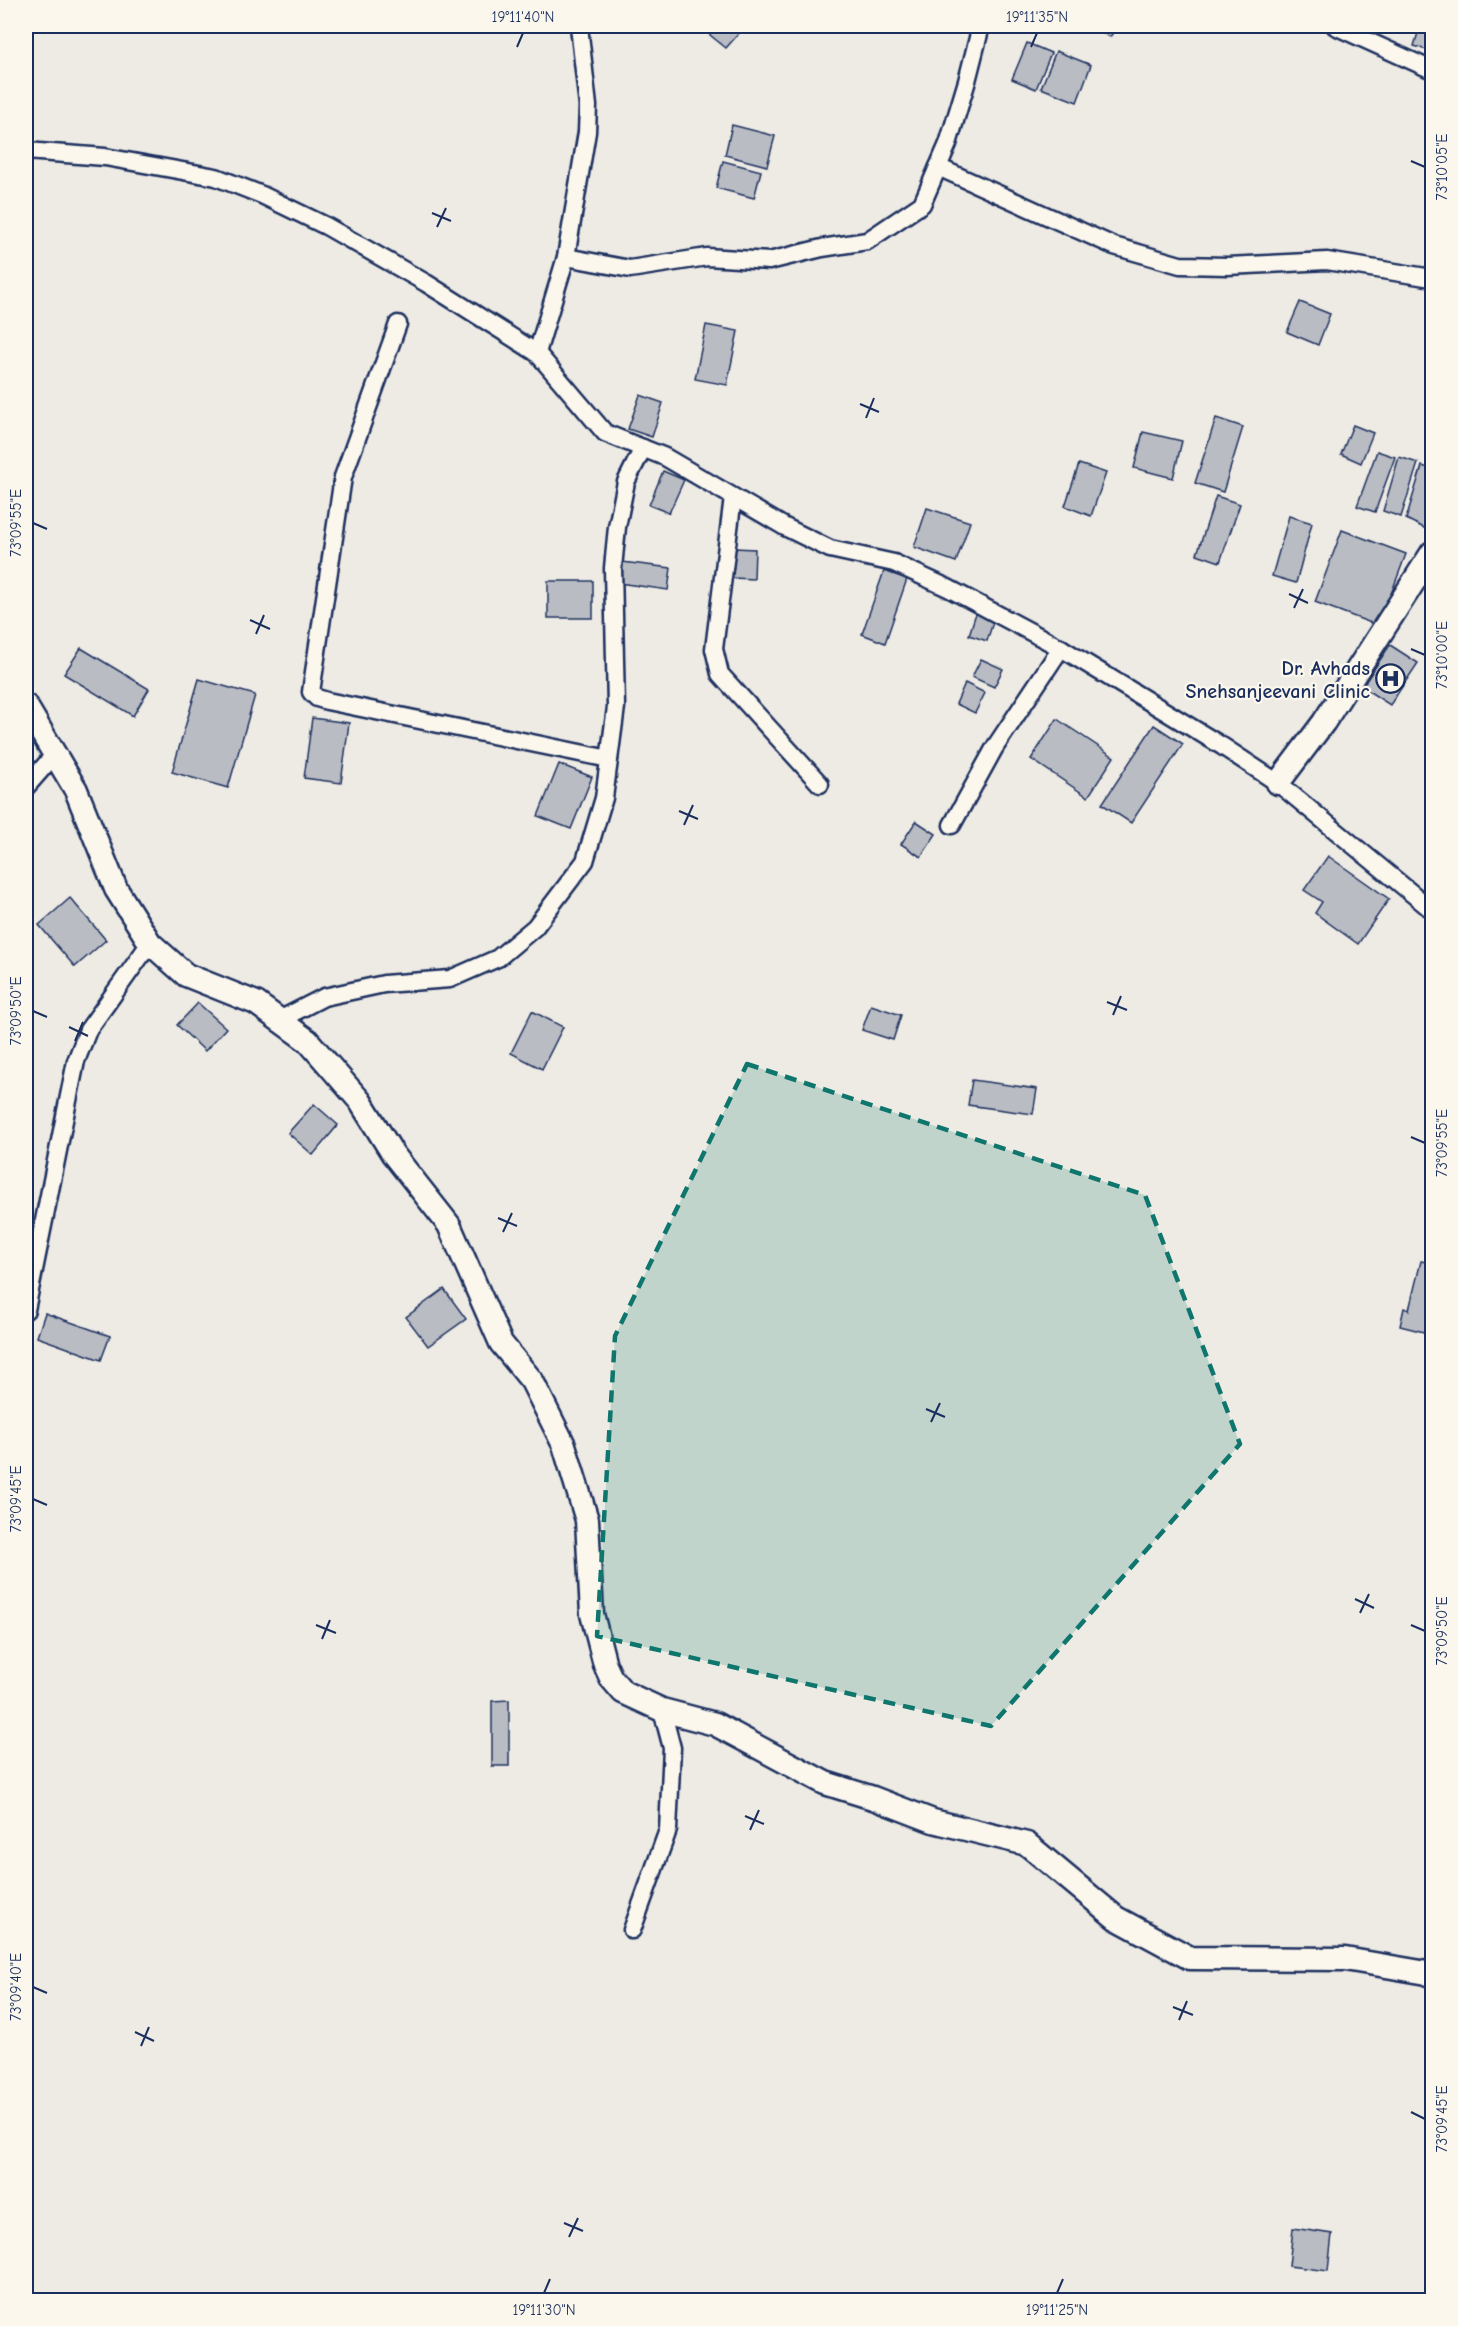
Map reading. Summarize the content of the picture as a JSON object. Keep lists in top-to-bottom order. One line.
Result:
{"places":{"hospital":["Dr. Avhads Snehsanjeevani Clinic"]},"coordinates":["19°11'40\"N","19°11'35\"N","73°10'05\"E","73°09'55\"E","73°10'00\"E","73°09'50\"E","73°09'45\"E","73°09'40\"E","19°11'30\"N","19°11'25\"N"]}
